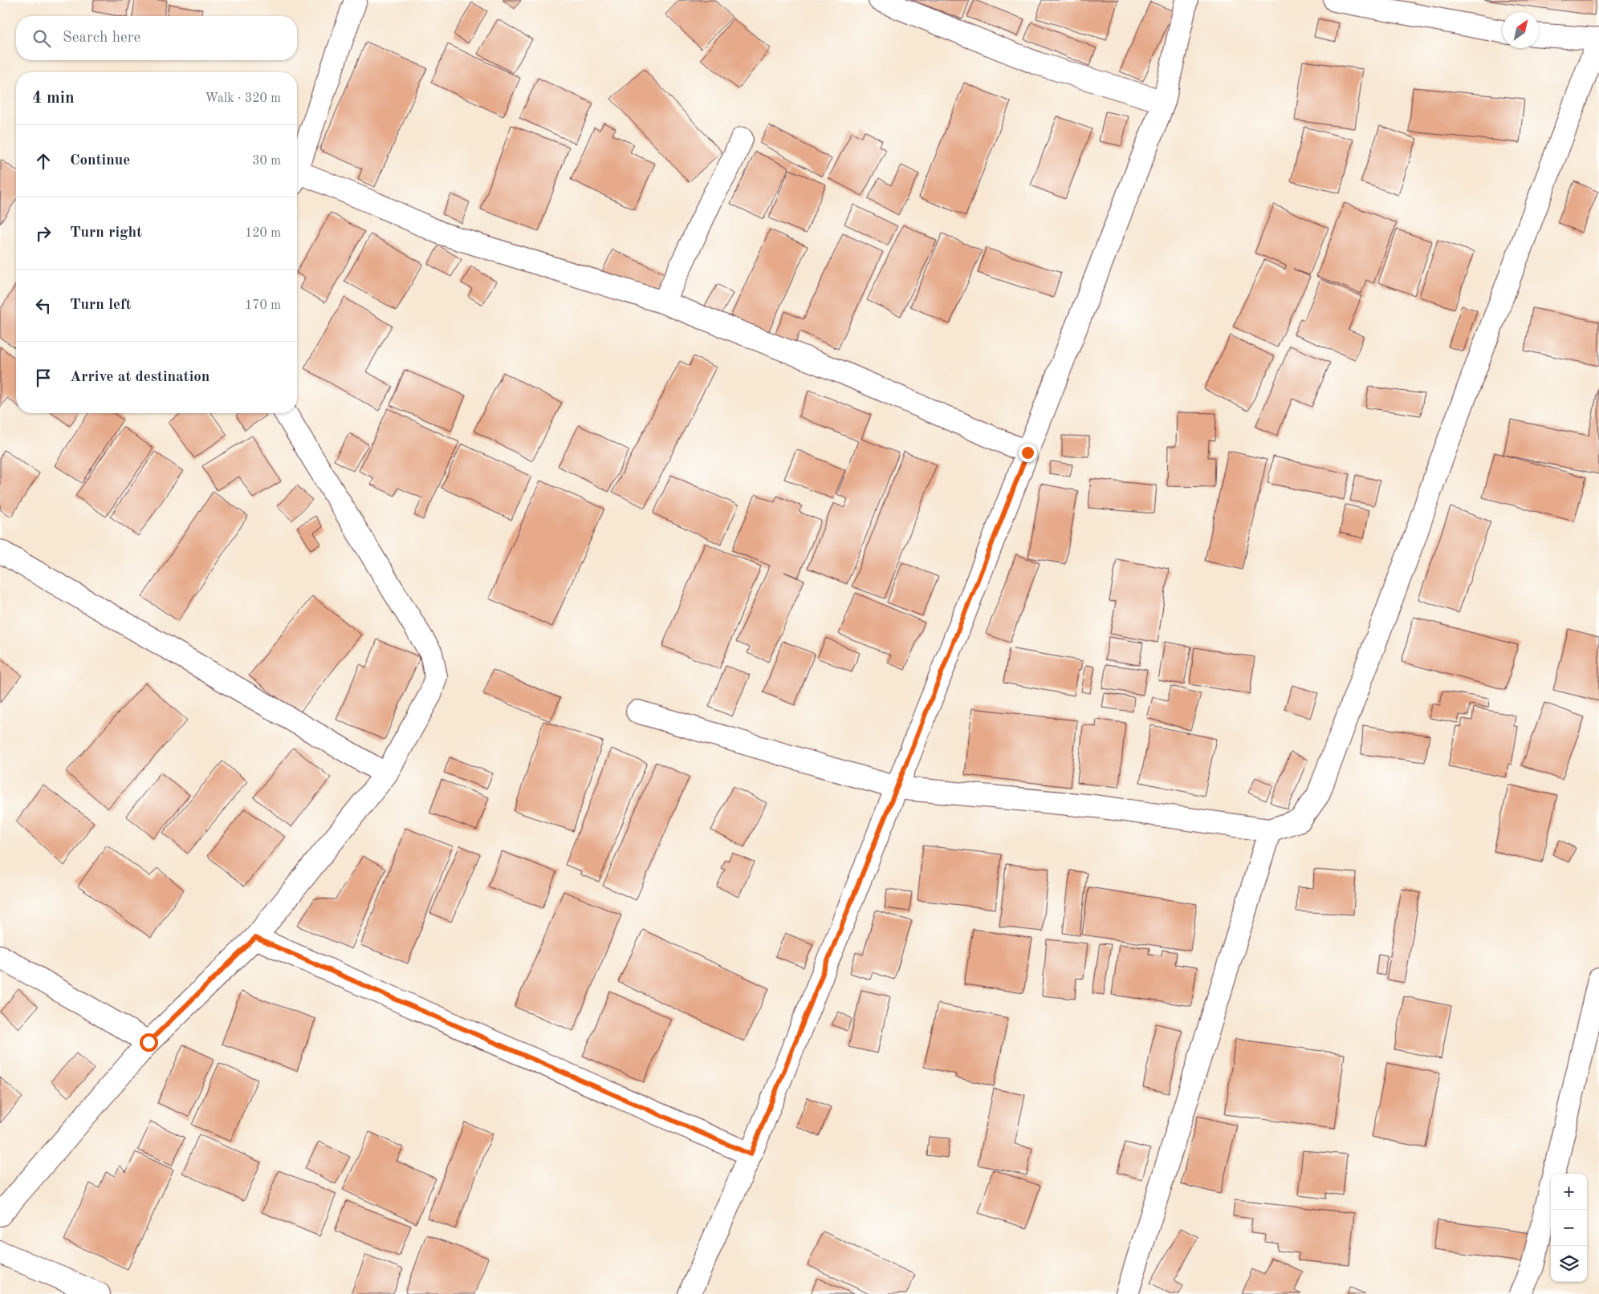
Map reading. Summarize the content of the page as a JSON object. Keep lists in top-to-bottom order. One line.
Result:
{"north":"top right","page":{"search":"Search here","heading":["4 min","Walk · 320 m"],"list":[["Continue","30 m"],["Turn right","120 m"],["Turn left","170 m"],"Arrive at destination"],"map_buttons":["+","−"]}}
